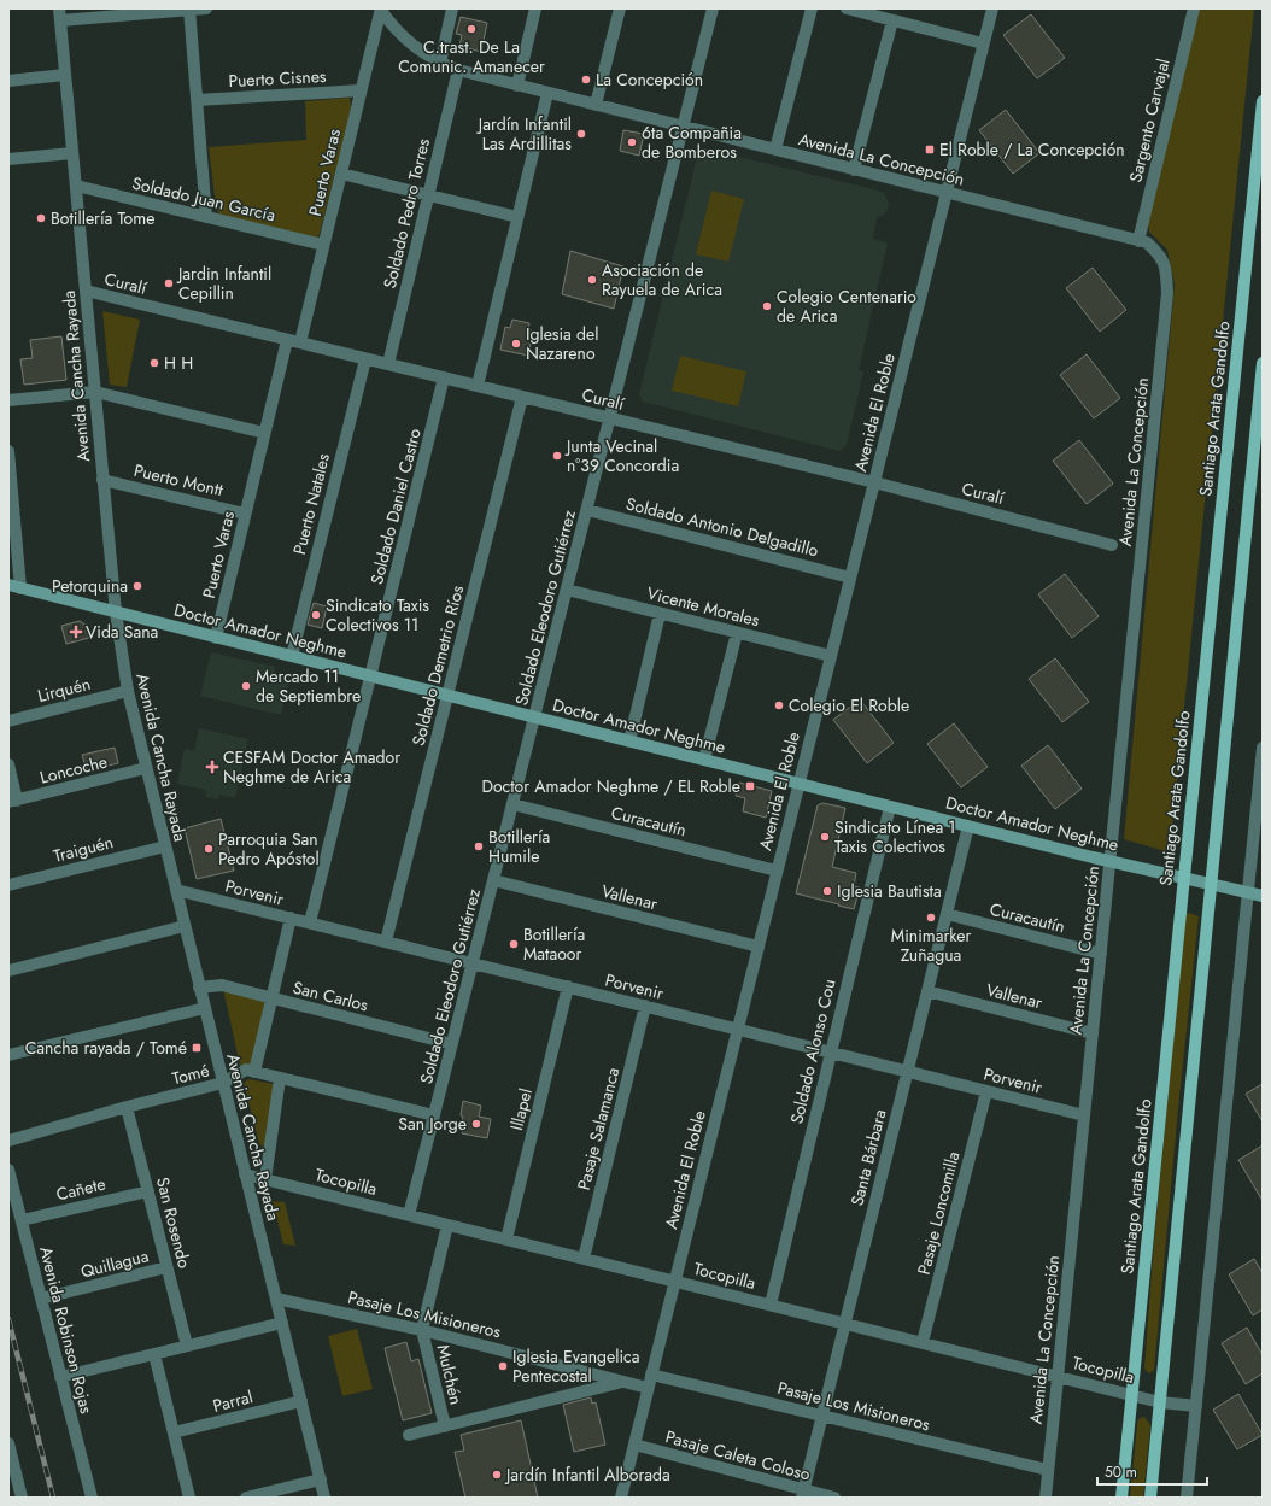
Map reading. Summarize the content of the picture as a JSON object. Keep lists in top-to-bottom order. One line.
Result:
{"streets":{"main road":["Santiago Arata Gandolfo","Doctor Amador Neghme"],"street":["Puerto Cisnes","Sargento Carvajal","Avenida La Concepción","Puerto Varas","Soldado Juan García","Soldado Pedro Torres","Curalí","Avenida Cancha Rayada","Avenida El Roble","Puerto Montt","Puerto Natales","Soldado Daniel Castro","Soldado Antonio Delgadillo","Vicente Morales","Soldado Eleodoro Gutiérrez","Soldado Demetrio Ríos","Lirquén","Loncoche","Curacautín","Traiguén","Porvenir","Vallenar","San Carlos","Soldado Alonso Cou","Tomé","Illapel","Pasaje Salamanca","Santa Bárbara","Tocopilla","Cañete","Pasaje Loncomilla","San Rosendo","Quillagua","Pasaje Los Misioneros","Avenida Robinson Rojas","Mulchén","Parral","Pasaje Caleta Coloso"]},"crossings":[["Puerto Cisnes","Puerto Varas"],["Sargento Carvajal","Avenida La Concepción"],["Avenida La Concepción","Puerto Varas"],["Avenida La Concepción","Soldado Pedro Torres"],["Avenida La Concepción","Avenida El Roble"],["Avenida La Concepción","Soldado Eleodoro Gutiérrez"],["Avenida La Concepción","Doctor Amador Neghme"],["Avenida La Concepción","Curacautín"],["Avenida La Concepción","Porvenir"],["Avenida La Concepción","Vallenar"],["Avenida La Concepción","Tocopilla"],["Avenida La Concepción","Pasaje Los Misioneros"],["Puerto Varas","Soldado Juan García"],["Puerto Varas","Curalí"],["Puerto Varas","Puerto Montt"],["Puerto Varas","Doctor Amador Neghme"],["Soldado Juan García","Avenida Cancha Rayada"],["Soldado Pedro Torres","Curalí"],["Curalí","Avenida Cancha Rayada"],["Curalí","Avenida El Roble"],["Curalí","Puerto Natales"],["Curalí","Soldado Daniel Castro"],["Curalí","Soldado Eleodoro Gutiérrez"],["Curalí","Soldado Demetrio Ríos"],["Avenida Cancha Rayada","Puerto Montt"],["Avenida Cancha Rayada","Doctor Amador Neghme"],["Avenida Cancha Rayada","Lirquén"],["Avenida Cancha Rayada","Loncoche"],["Avenida Cancha Rayada","Traiguén"],["Avenida Cancha Rayada","Porvenir"],["Avenida Cancha Rayada","San Carlos"],["Avenida Cancha Rayada","Tomé"],["Avenida Cancha Rayada","Tocopilla"],["Avenida Cancha Rayada","Pasaje Los Misioneros"],["Avenida Cancha Rayada","Parral"],["Santiago Arata Gandolfo","Doctor Amador Neghme"],["Santiago Arata Gandolfo","Tocopilla"],["Avenida El Roble","Soldado Antonio Delgadillo"],["Avenida El Roble","Vicente Morales"],["Avenida El Roble","Doctor Amador Neghme"],["Avenida El Roble","Curacautín"],["Avenida El Roble","Porvenir"],["Avenida El Roble","Vallenar"],["Avenida El Roble","Tocopilla"],["Avenida El Roble","Pasaje Los Misioneros"],["Avenida El Roble","Pasaje Caleta Coloso"],["Puerto Natales","Doctor Amador Neghme"],["Soldado Daniel Castro","Doctor Amador Neghme"],["Soldado Daniel Castro","Porvenir"],["Soldado Antonio Delgadillo","Soldado Eleodoro Gutiérrez"],["Vicente Morales","Soldado Eleodoro Gutiérrez"],["Soldado Eleodoro Gutiérrez","Doctor Amador Neghme"],["Soldado Eleodoro Gutiérrez","Curacautín"],["Soldado Eleodoro Gutiérrez","Porvenir"],["Soldado Eleodoro Gutiérrez","Vallenar"],["Soldado Eleodoro Gutiérrez","San Carlos"],["Soldado Eleodoro Gutiérrez","Tomé"],["Soldado Eleodoro Gutiérrez","Tocopilla"],["Doctor Amador Neghme","Soldado Demetrio Ríos"],["Doctor Amador Neghme","Soldado Alonso Cou"],["Doctor Amador Neghme","Santa Bárbara"],["Soldado Demetrio Ríos","Porvenir"],["Curacautín","Santa Bárbara"],["Porvenir","Soldado Alonso Cou"],["Porvenir","Illapel"],["Porvenir","Pasaje Salamanca"],["Porvenir","Santa Bárbara"],["Porvenir","Pasaje Loncomilla"],["Vallenar","Santa Bárbara"],["Soldado Alonso Cou","Tocopilla"],["Tomé","San Rosendo"],["Illapel","Tocopilla"],["Pasaje Salamanca","Tocopilla"],["Santa Bárbara","Tocopilla"],["Santa Bárbara","Pasaje Los Misioneros"],["Santa Bárbara","Pasaje Caleta Coloso"],["Tocopilla","Pasaje Loncomilla"],["Cañete","San Rosendo"],["Cañete","Avenida Robinson Rojas"],["San Rosendo","Quillagua"],["Quillagua","Avenida Robinson Rojas"],["Pasaje Los Misioneros","Mulchén"]],"places":{"other":["C.trast. De La Comunic. Amanecer","La Concepción","Jardín Infantil Las Ardillitas","6ta Compañia de Bomberos","Botillería Tome","Asociación de Rayuela de Arica","Jardin Infantil Cepillin","Colegio Centenario de Arica","Iglesia del Nazareno","H H","Junta Vecinal n°39 Concordia","Petorquina","Sindicato Taxis Colectivos 11","Mercado 11 de Septiembre","Colegio El Roble","Sindicato Línea 1 Taxis Colectivos","Botillería Humile","Parroquia San Pedro Apóstol","Iglesia Bautista","Minimarker Zuñagua","Botillería Mataoor","San Jorge","Iglesia Evangelica Pentecostal","Jardín Infantil Alborada"],"transit":["El Roble / La Concepción","Doctor Amador Neghme / EL Roble","Cancha rayada / Tomé"],"health":["Vida Sana","CESFAM Doctor Amador Neghme de Arica"]},"scale_bar":"50 m"}
